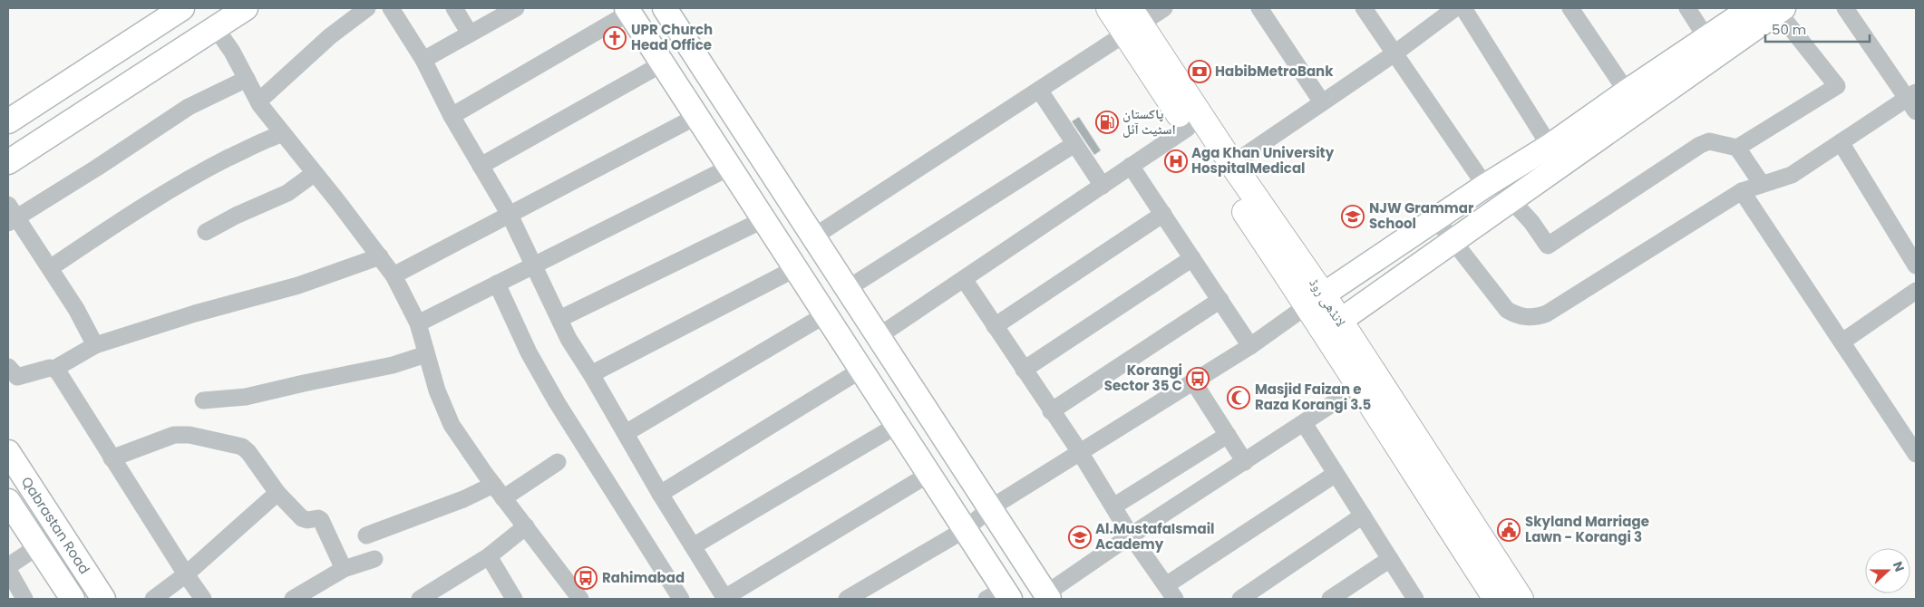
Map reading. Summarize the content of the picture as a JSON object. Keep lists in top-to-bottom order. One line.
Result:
{"streets":{"main road":["لانڈھی روڈ"],"street":["Qabrastan Road"]},"places":{"church":["UPR Church Head Office"],"bank":["HabibMetroBank"],"fuel station":["پاکستان اسٹیٹ آئل"],"hospital":["Aga Khan University HospitalMedical"],"school or university":["NJW Grammar School","Al.MustafaIsmail Academy"],"bus stop":["Korangi Sector 35 C","Rahimabad"],"mosque":["Masjid Faizan e Raza Korangi 3.5"],"public building":["Skyland Marriage Lawn - Korangi 3"]},"scale_bar":"50 m","north":"right"}
